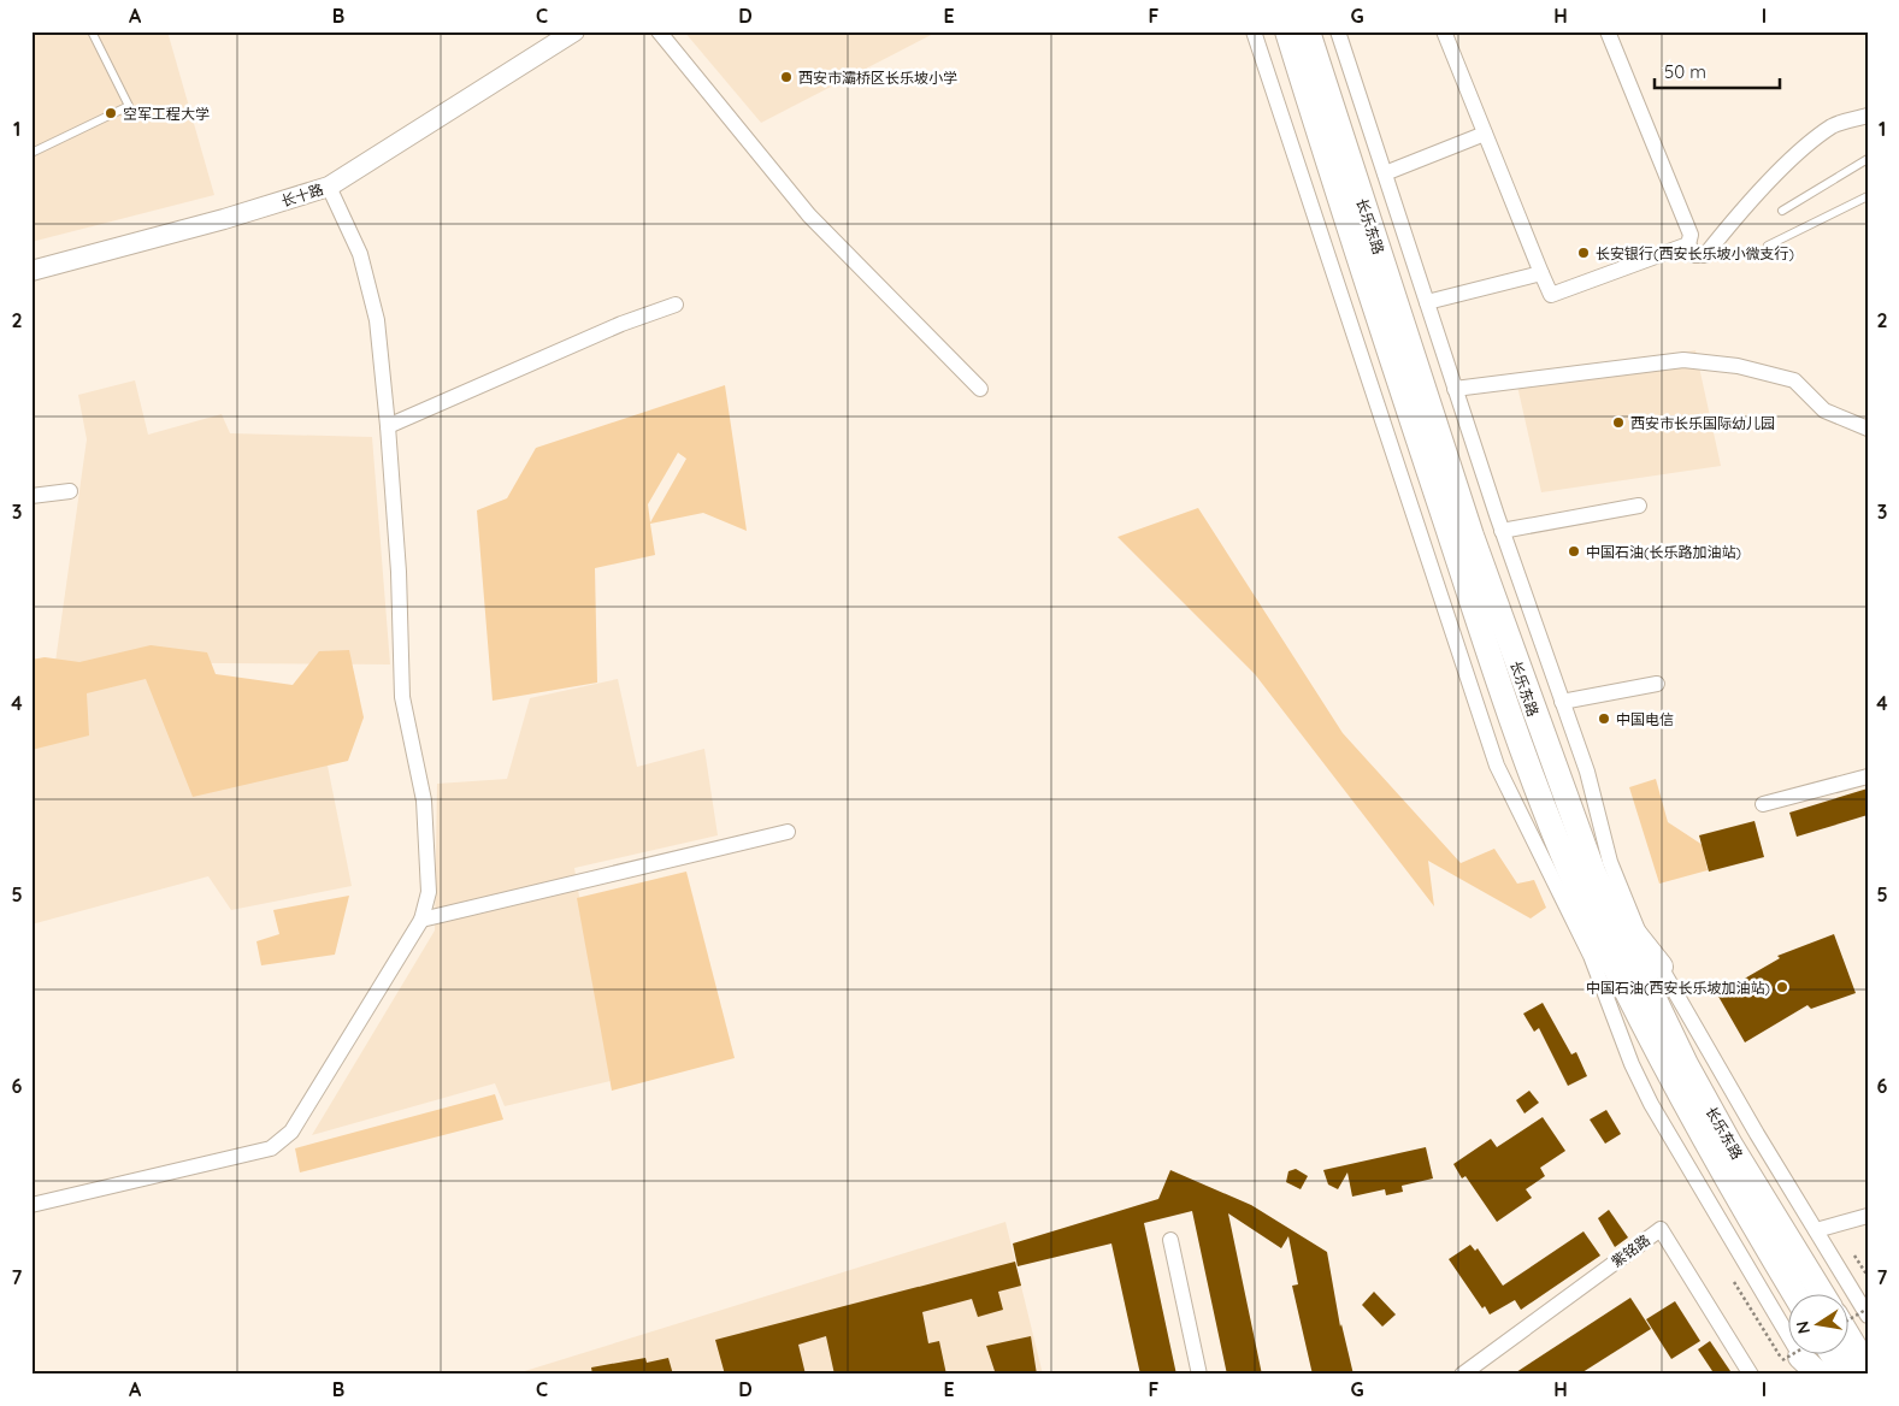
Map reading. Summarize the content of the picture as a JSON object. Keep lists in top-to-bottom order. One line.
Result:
{"streets":{"main road":["长乐东路"],"street":["长十路","紫铭路"]},"places":["西安市灞桥区长乐坡小学","空军工程大学","长安银行(西安长乐坡小微支行)","西安市长乐国际幼儿园","中国石油(长乐路加油站)","中国电信","中国石油(西安长乐坡加油站)"],"scale_bar":"50 m","north":"left","grid":{"columns":["A","B","C","D","E","F","G","H","I"],"rows":["1","2","3","4","5","6","7"]}}
